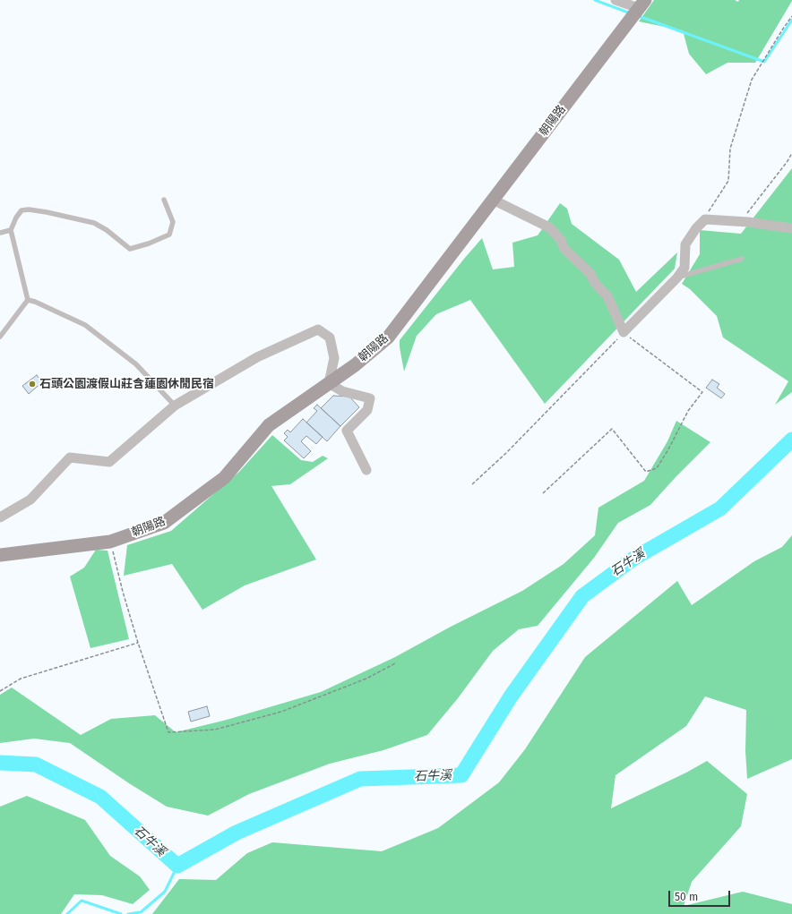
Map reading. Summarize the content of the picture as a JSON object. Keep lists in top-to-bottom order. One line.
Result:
{"streets":{"main road":["朝陽路"]},"water":["石牛溪"],"places":["石頭公園渡假山莊含蓮園休閒民宿"],"scale_bar":"50 m"}
